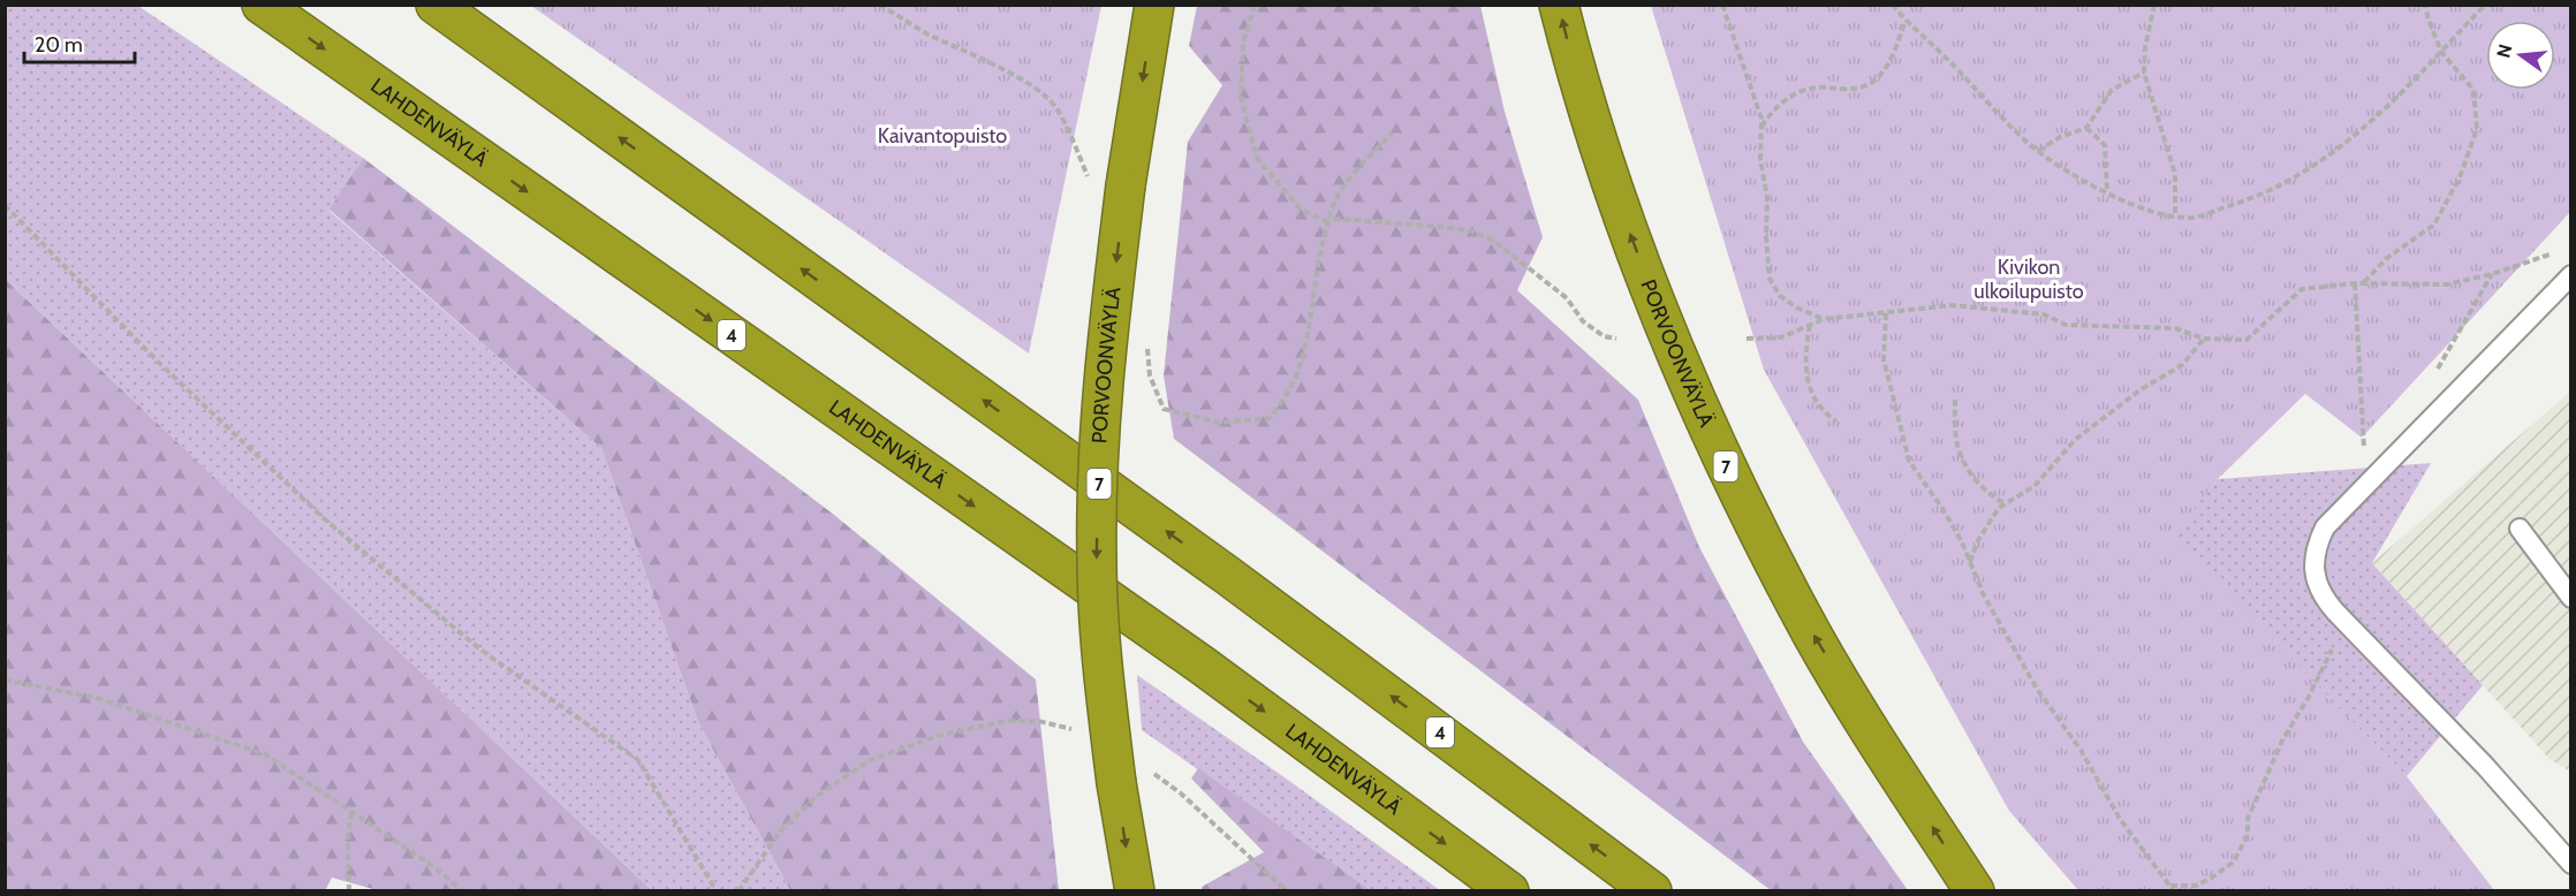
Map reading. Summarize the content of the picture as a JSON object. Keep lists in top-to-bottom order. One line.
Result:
{"streets":{"highway":["LAHDENVÄYLÄ","4","PORVOONVÄYLÄ","7"]},"parks":["Kaivantopuisto","Kivikon ulkoilupuisto"],"scale_bar":"20 m","north":"left"}
